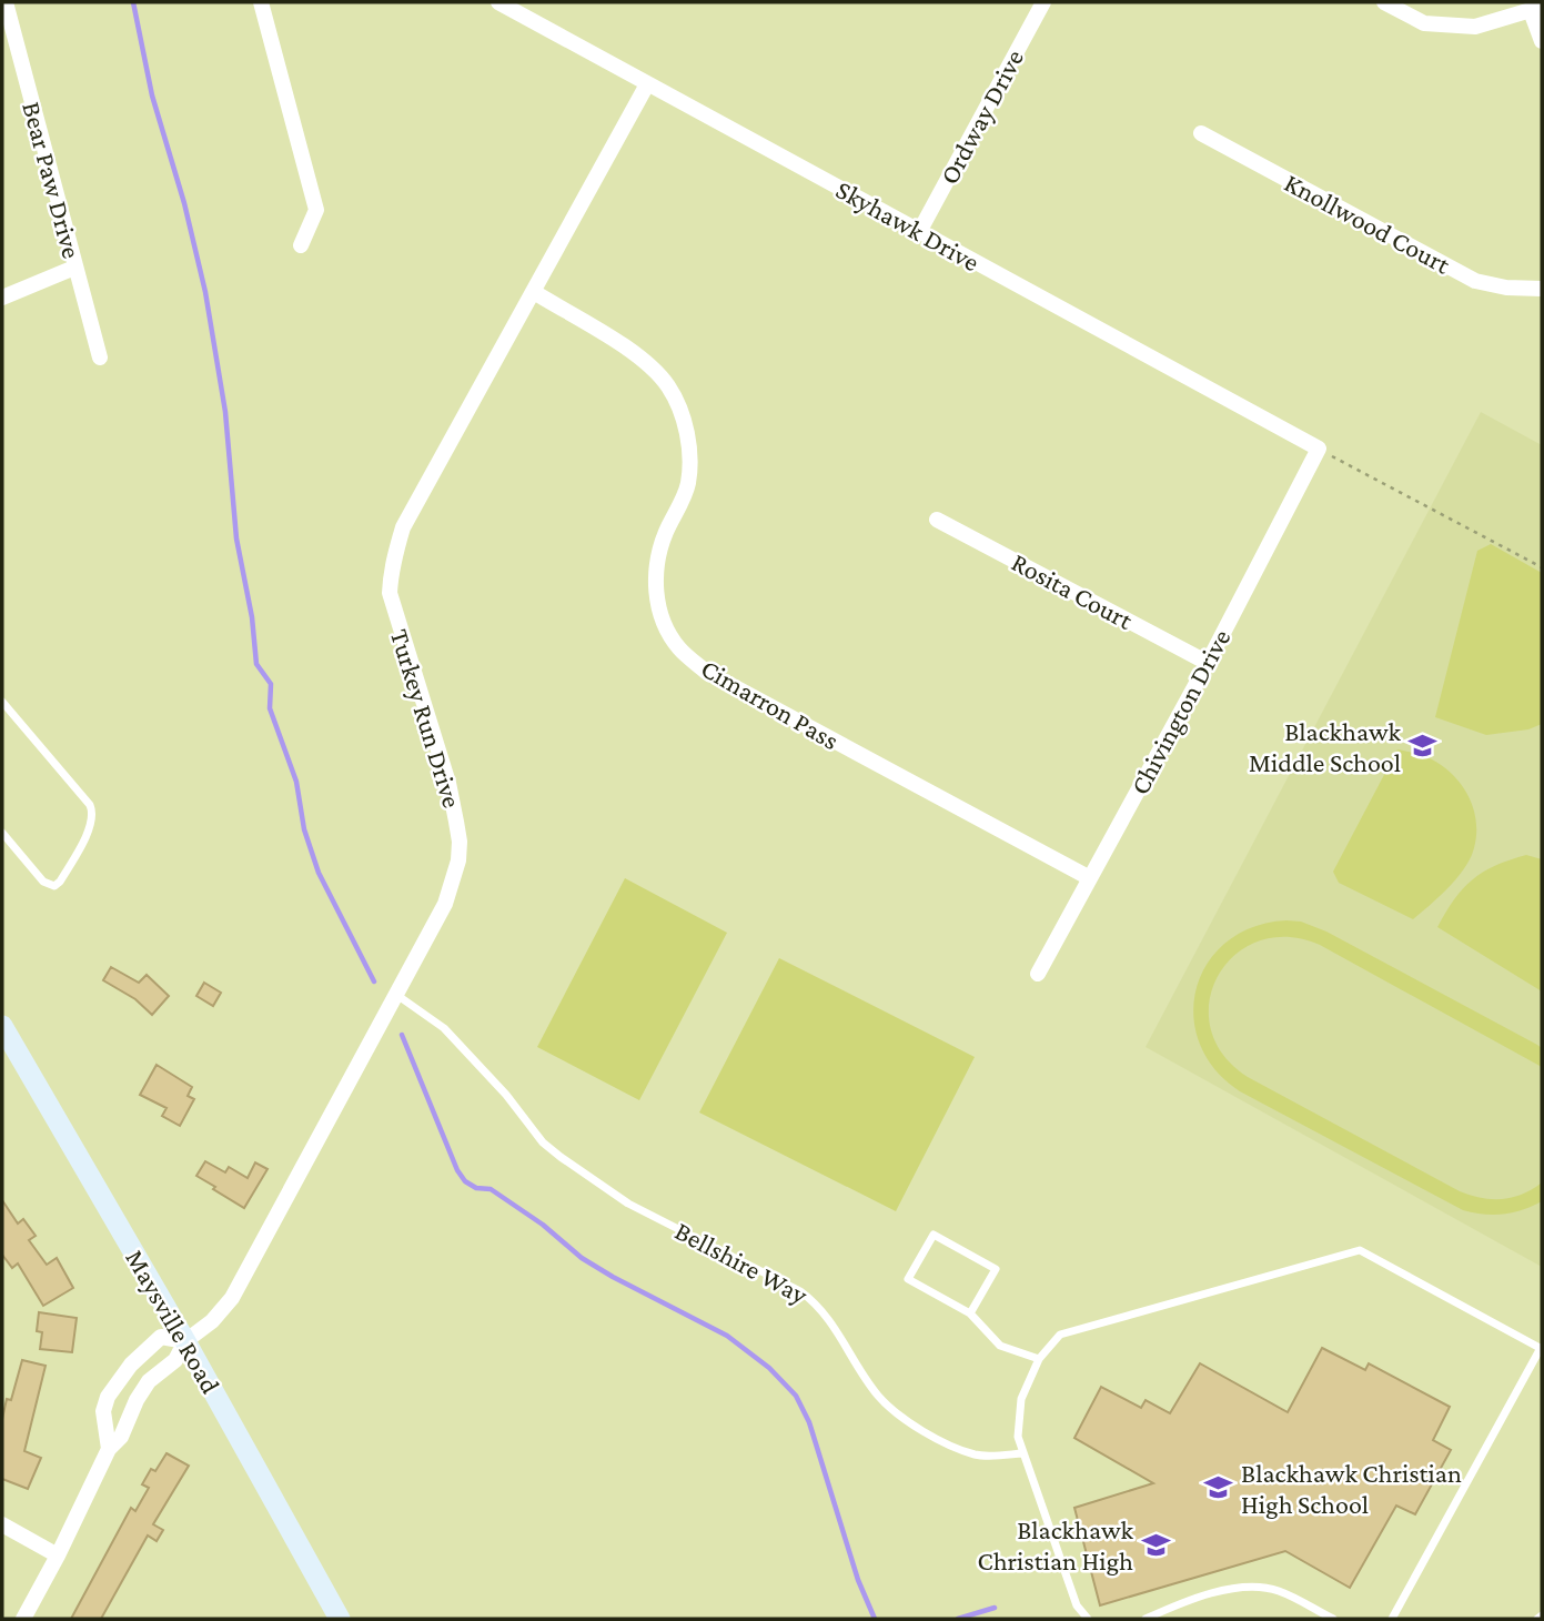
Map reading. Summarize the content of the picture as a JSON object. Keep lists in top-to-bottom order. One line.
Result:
{"streets":{"main road":["Maysville Road"],"street":["Ordway Drive","Bear Paw Drive","Knollwood Court","Skyhawk Drive","Rosita Court","Cimarron Pass","Chivington Drive","Turkey Run Drive"],"lane":["Bellshire Way"]},"crossings":[["Ordway Drive","Skyhawk Drive"],["Skyhawk Drive","Chivington Drive"],["Skyhawk Drive","Turkey Run Drive"],["Rosita Court","Chivington Drive"],["Cimarron Pass","Chivington Drive"],["Cimarron Pass","Turkey Run Drive"],["Turkey Run Drive","Bellshire Way"],["Turkey Run Drive","Maysville Road"]],"places":{"school or university":["Blackhawk Middle School","Blackhawk Christian High School","Blackhawk Christian High"]}}
